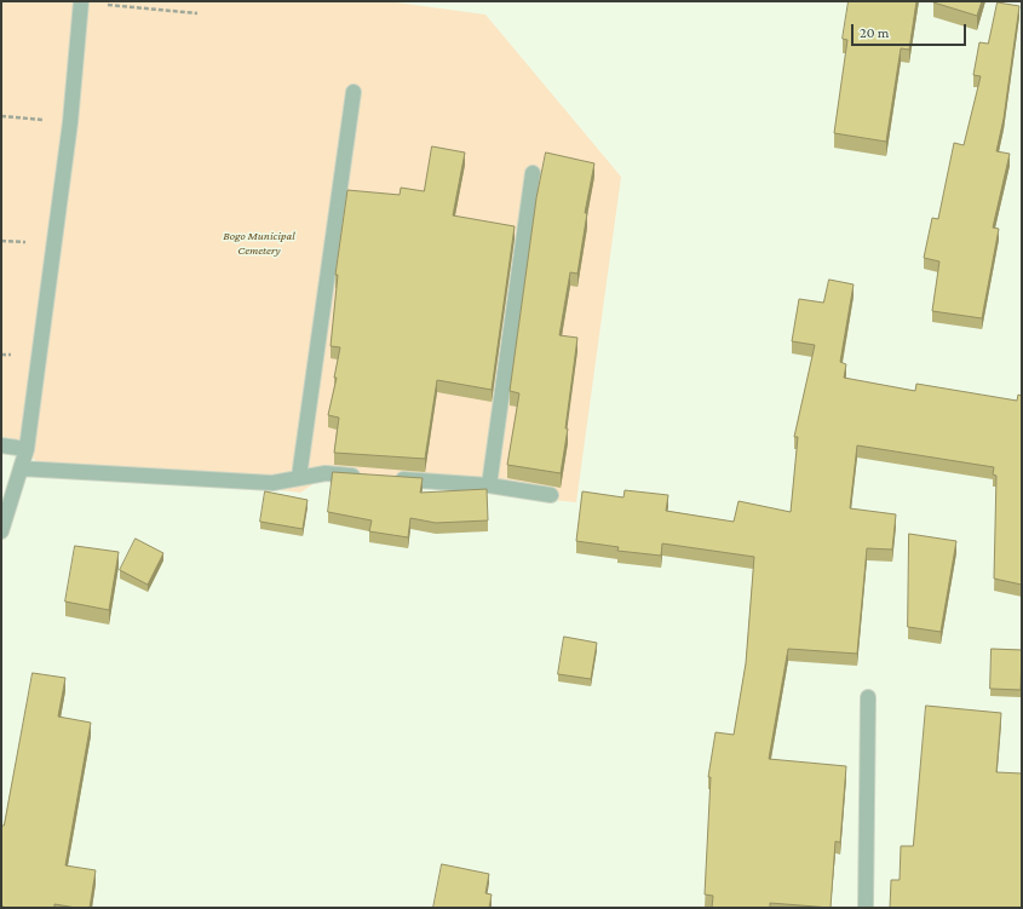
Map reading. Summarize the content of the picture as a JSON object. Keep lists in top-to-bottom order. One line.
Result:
{"parks":["Bogo Municipal Cemetery"],"scale_bar":"20 m"}
